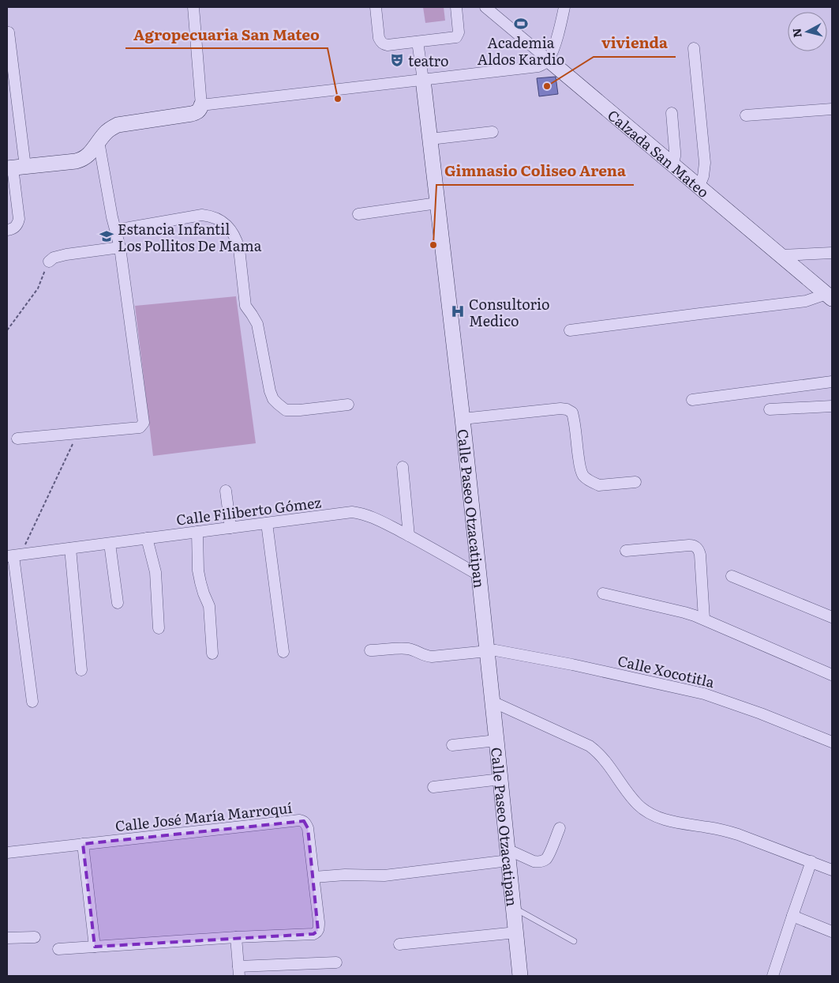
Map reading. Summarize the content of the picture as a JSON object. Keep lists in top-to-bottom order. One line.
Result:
{"streets":{"main road":["Calzada San Mateo","Calle Paseo Otzacatipan"],"street":["Calle Filiberto Gómez","Calle Xocotitla","Calle José María Marroquí"]},"crossings":[["Calle Paseo Otzacatipan","Calle Filiberto Gómez"],["Calle Paseo Otzacatipan","Calle Xocotitla"]],"places":{"sports":["Academia Aldos Kardio"],"theatre":["teatro"],"other":["vivienda","Agropecuaria San Mateo","Gimnasio Coliseo Arena"],"school or university":["Estancia Infantil Los Pollitos De Mama"],"hospital":["Consultorio Medico"]},"north":"left"}
